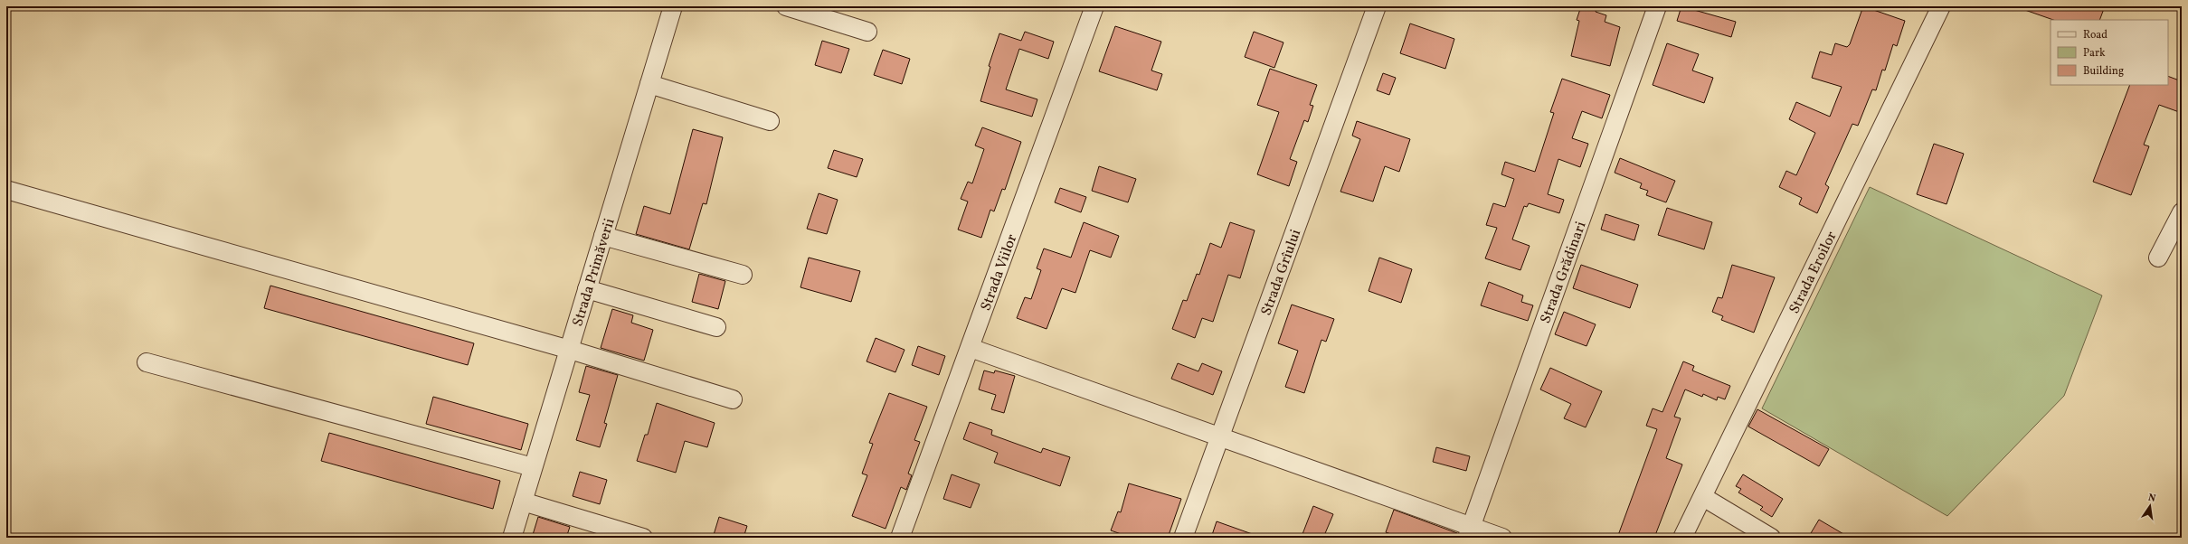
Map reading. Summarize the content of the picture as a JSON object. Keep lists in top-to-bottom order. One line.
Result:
{"streets":{"street":["Strada Primăverii","Strada Viilor","Strada Grîului","Strada Grădinari","Strada Eroilor"]},"legend":["Road","Park","Building"],"north":"top"}
